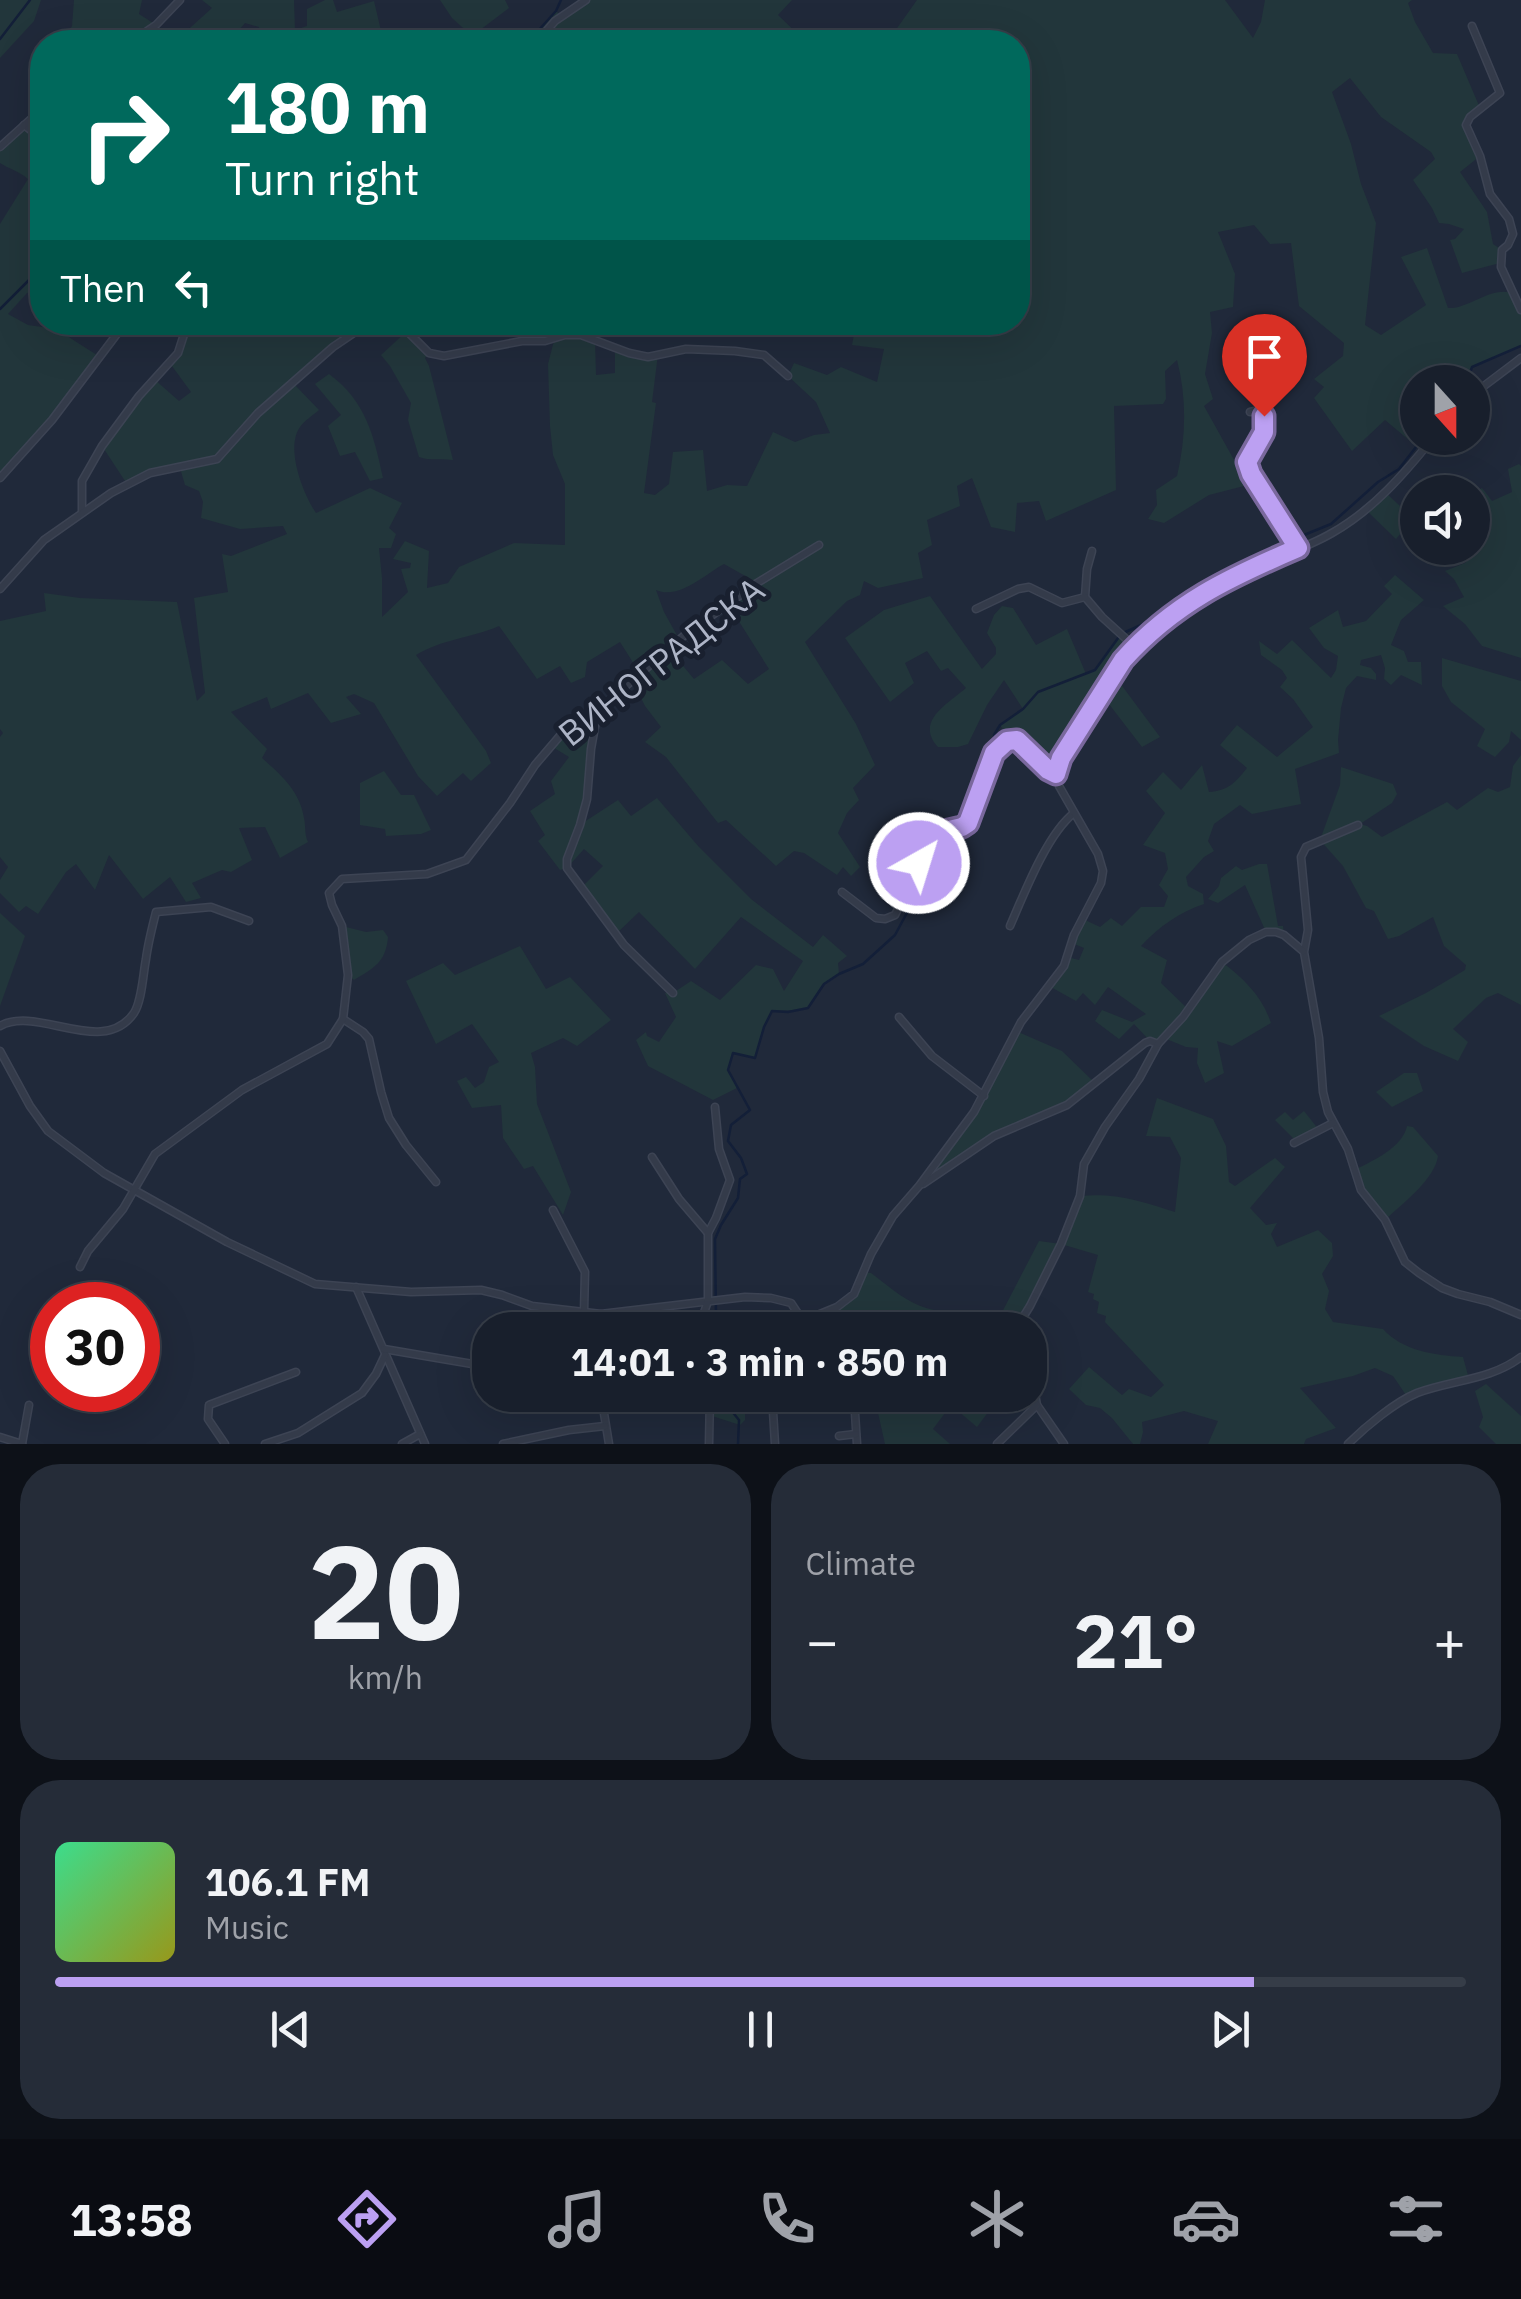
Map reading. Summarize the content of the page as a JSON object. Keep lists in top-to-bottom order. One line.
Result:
{"streets":{"street":["ВИНОГРАДСКА"]},"north":"bottom","page":{"turn":["180 m","Turn right"],"then":"Then","limit":"30","trip":"14:01 · 3 min · 850 m","tile":[["20","km/h"],"Climate"],"heat":["−","21°","+"],"song":["106.1 FM","Music"],"tabs":"13:58"}}
